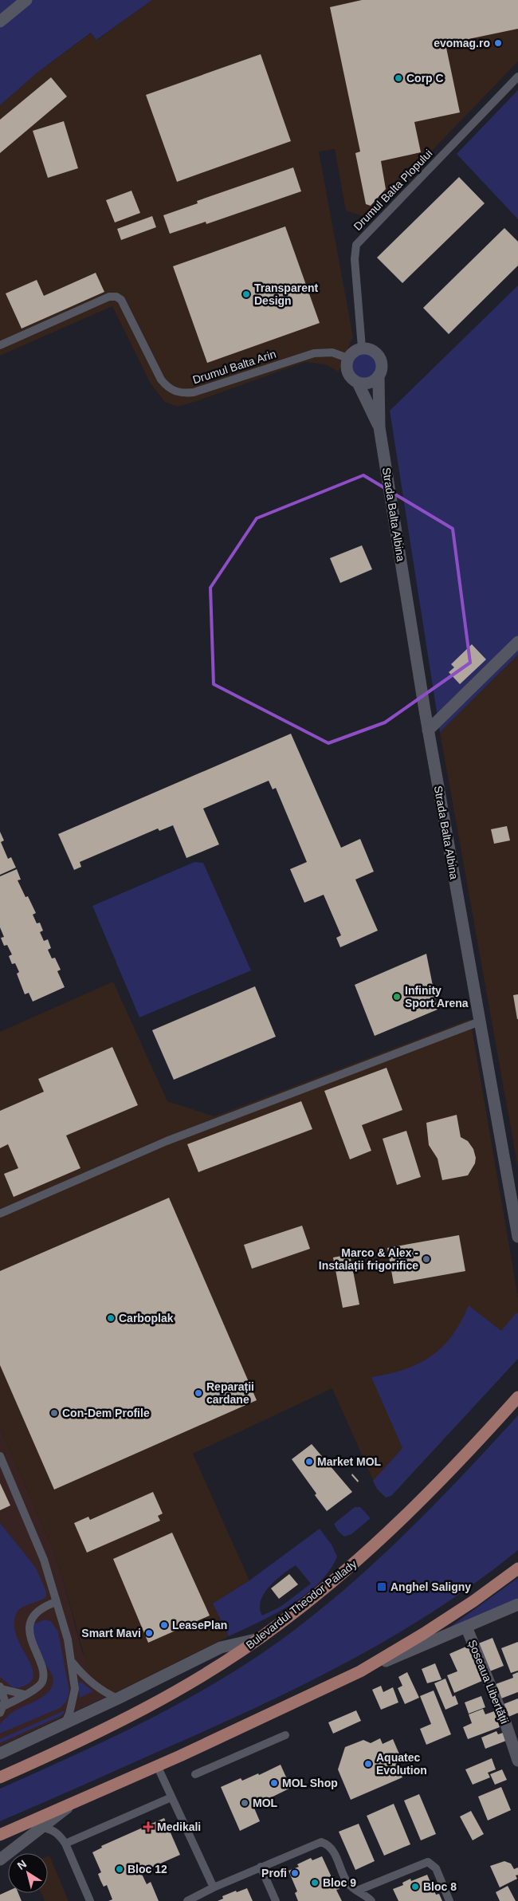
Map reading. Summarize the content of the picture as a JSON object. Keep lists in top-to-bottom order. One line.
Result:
{"streets":{"main road":["Bulevardul Theodor Pallady"],"street":["Strada Balta Albina","Șoseaua Libertății"],"lane":["Drumul Balta Plopului","Drumul Balta Arin"]},"crossings":[["Drumul Balta Plopului","Drumul Balta Arin"],["Drumul Balta Plopului","Strada Balta Albina"],["Drumul Balta Arin","Strada Balta Albina"]],"places":{"other":["evomag.ro","Corp C","Transparent Design","Infinity Sport Arena","Marco & Alex - Instalații frigorifice","Carboplak","Reparații cardane","Con-Dem Profile","Market MOL","LeasePlan","Smart Mavi","Aquatec Evolution","MOL Shop","MOL","Bloc 12","Profi","Bloc 9","Bloc 8"],"transit":["Anghel Saligny"],"health":["Medikali"]},"north":"top left"}
